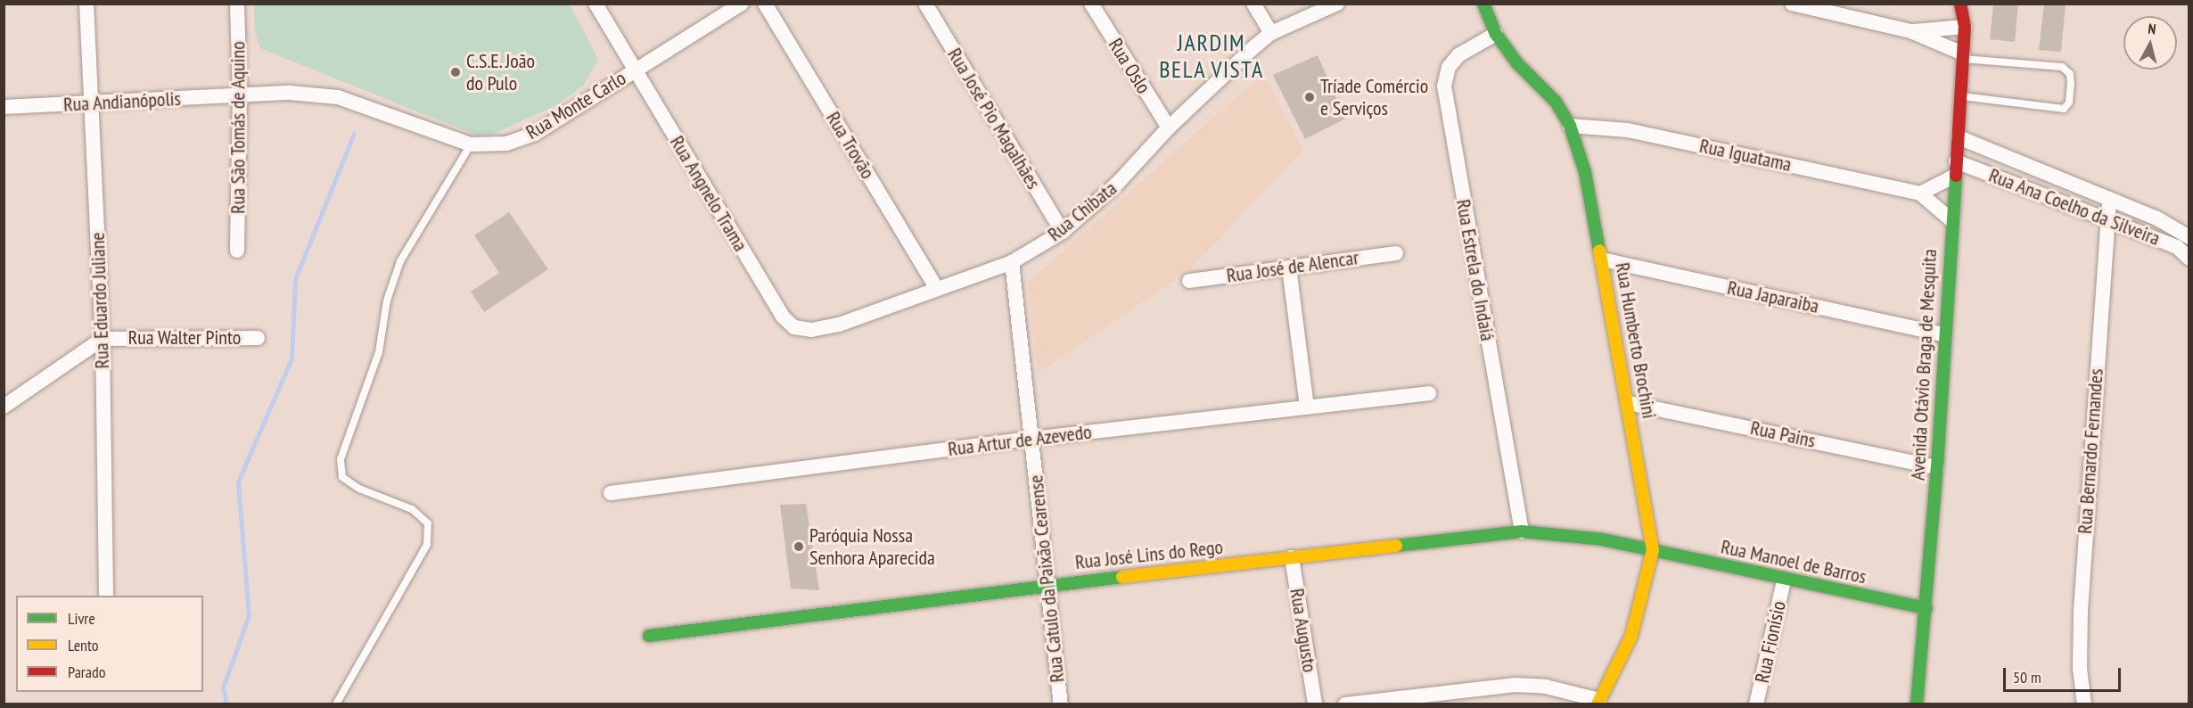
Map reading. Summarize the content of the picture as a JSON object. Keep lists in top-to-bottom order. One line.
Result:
{"streets":{"street":["Rua Oslo","Rua Andianópolis","Rua Monte Carlo","Rua José Pio Magalhães","Rua São Tomás de Aquino","Rua Trovão","Rua Iguatama","Rua Angnelo Trama","Rua Ana Coelho da Silveira","Rua Chibata","Rua José de Alencar","Rua Estrela do Indaiá","Rua Japaraiba","Rua Eduardo Juliane","Rua Walter Pinto","Rua Humberto Brochini","Avenida Otávio Braga de Mesquita","Rua Pains","Rua Artur de Azevedo","Rua Bernardo Fernandes","Rua José Lins do Rego","Rua Manoel de Barros","Rua Catulo da Paixão Cearense","Rua Augusto","Rua Fionísio"]},"crossings":[["Rua Oslo","Rua Chibata"],["Rua Andianópolis","Rua Monte Carlo"],["Rua Andianópolis","Rua São Tomás de Aquino"],["Rua Andianópolis","Rua Eduardo Juliane"],["Rua Monte Carlo","Rua São Tomás de Aquino"],["Rua Monte Carlo","Rua Angnelo Trama"],["Rua José Pio Magalhães","Rua Chibata"],["Rua Trovão","Rua Chibata"],["Rua Iguatama","Rua Humberto Brochini"],["Rua Iguatama","Avenida Otávio Braga de Mesquita"],["Rua Angnelo Trama","Rua Chibata"],["Rua Ana Coelho da Silveira","Avenida Otávio Braga de Mesquita"],["Rua Ana Coelho da Silveira","Rua Bernardo Fernandes"],["Rua Chibata","Rua Catulo da Paixão Cearense"],["Rua Estrela do Indaiá","Rua Humberto Brochini"],["Rua Estrela do Indaiá","Rua José Lins do Rego"],["Rua Japaraiba","Rua Humberto Brochini"],["Rua Japaraiba","Avenida Otávio Braga de Mesquita"],["Rua Eduardo Juliane","Rua Walter Pinto"],["Rua Humberto Brochini","Rua Pains"],["Rua Humberto Brochini","Rua José Lins do Rego"],["Rua Humberto Brochini","Rua Manoel de Barros"],["Avenida Otávio Braga de Mesquita","Rua Pains"],["Avenida Otávio Braga de Mesquita","Rua Manoel de Barros"],["Rua Artur de Azevedo","Rua Catulo da Paixão Cearense"],["Rua José Lins do Rego","Rua Manoel de Barros"],["Rua José Lins do Rego","Rua Catulo da Paixão Cearense"],["Rua José Lins do Rego","Rua Augusto"],["Rua Manoel de Barros","Rua Fionísio"]],"districts":["JARDIM BELA VISTA"],"places":["C.S.E. João do Pulo","Tríade Comércio e Serviços","Paróquia Nossa Senhora Aparecida"],"legend":["Livre","Lento","Parado"],"scale_bar":"50 m","north":"top"}
